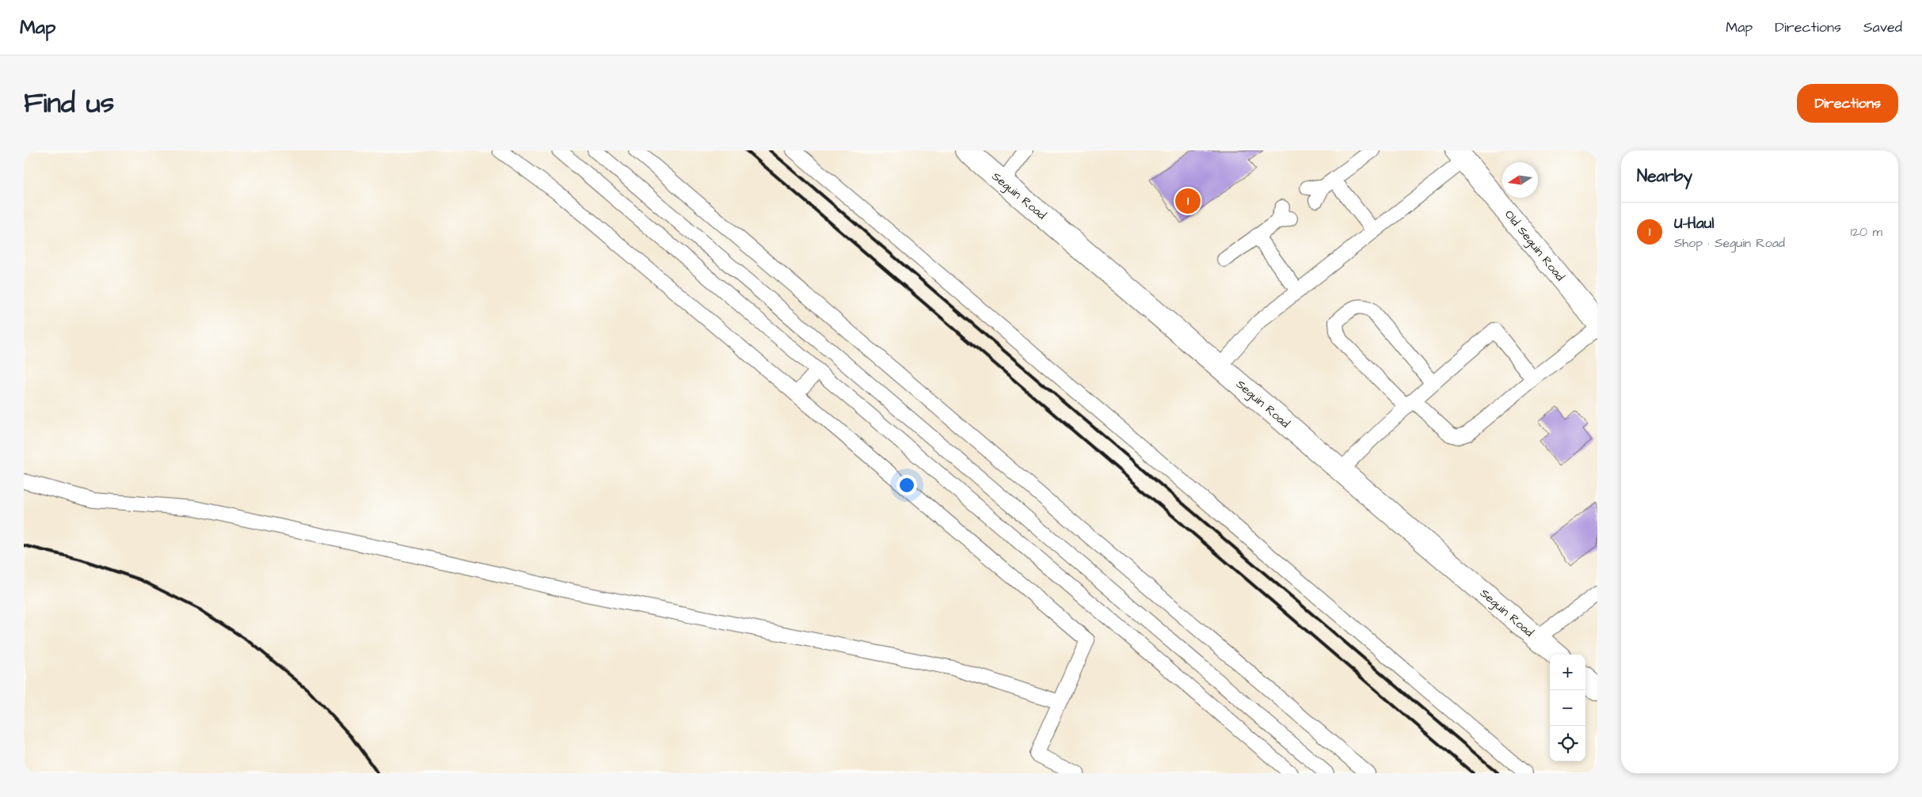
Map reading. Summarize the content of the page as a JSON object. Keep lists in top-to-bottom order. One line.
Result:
{"streets":{"main road":["Seguin Road","Old Seguin Road"]},"north":"left","page":{"header":"Map","nav":["Map","Directions","Saved"],"title":"Find us","buttons":"Directions","heading":"Nearby","pins":"1","list":[{"mark":"1","name":"U-Haul","note":"Shop · Seguin Road","value":"120 m"}],"map_buttons":["+","−"]}}
